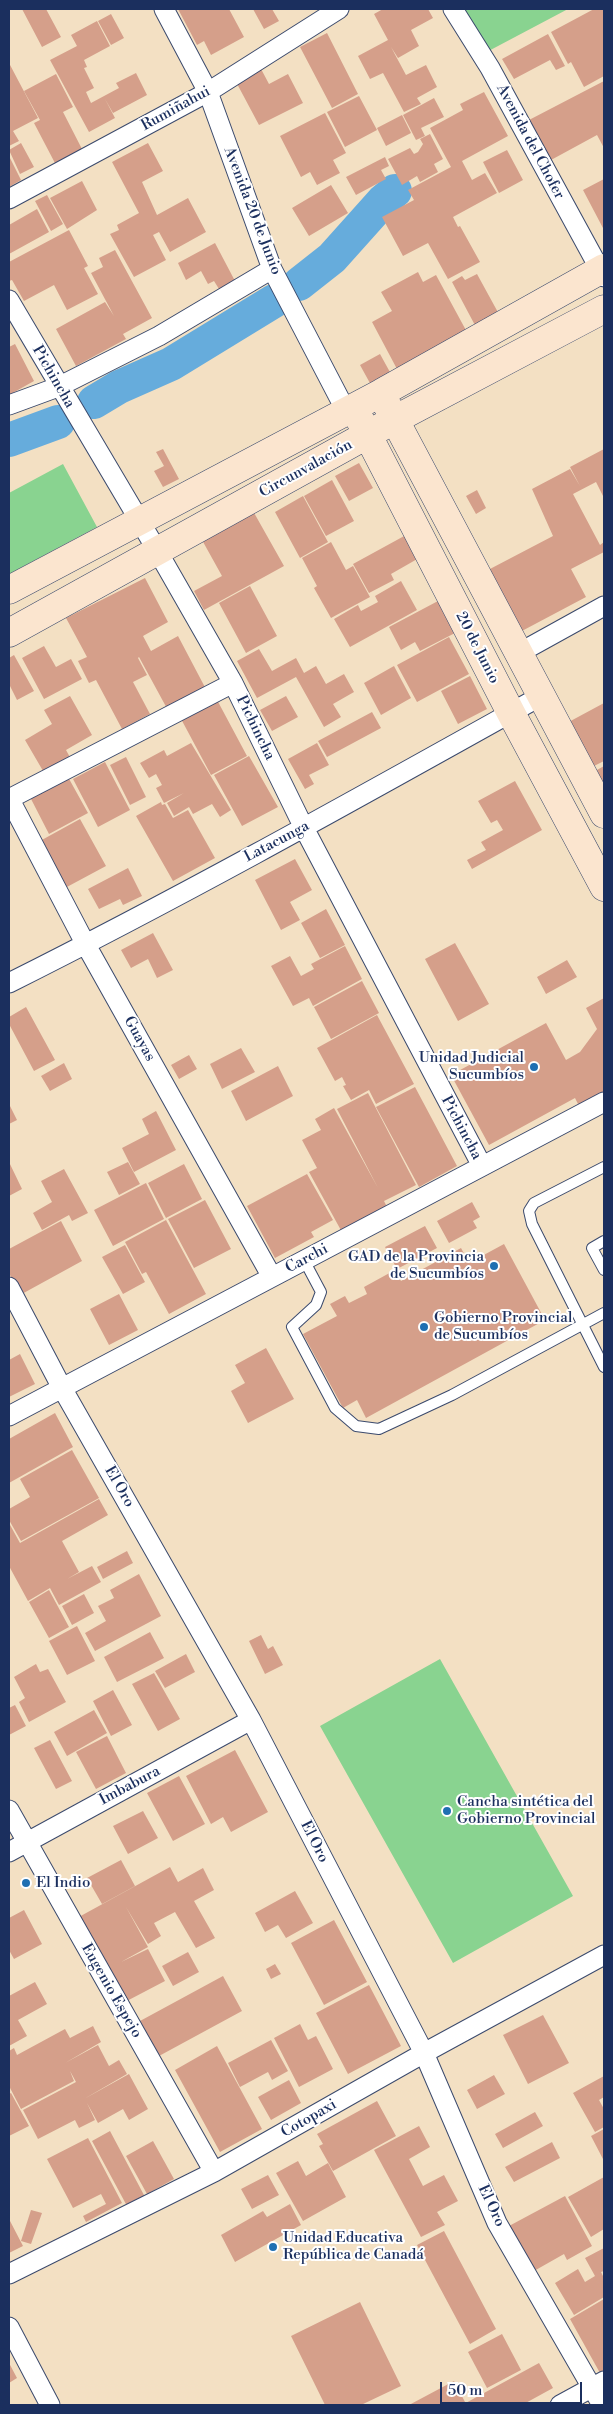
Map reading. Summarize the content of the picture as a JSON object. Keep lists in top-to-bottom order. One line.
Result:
{"streets":{"main road":["Circunvalación","20 de Junio"],"street":["Rumiñahui","Avenida del Chofer","Avenida 20 de Junio","Pichincha","Latacunga","Guayas","Carchi","El Oro","Imbabura","Eugenio Espejo","Cotopaxi"]},"crossings":[["Rumiñahui","Avenida 20 de Junio"],["Avenida del Chofer","Circunvalación"],["Avenida 20 de Junio","Circunvalación"],["Avenida 20 de Junio","20 de Junio"],["Pichincha","Circunvalación"],["Pichincha","Latacunga"],["Pichincha","Carchi"],["Circunvalación","20 de Junio"],["20 de Junio","Latacunga"],["Latacunga","Guayas"],["Guayas","Carchi"],["Carchi","El Oro"],["El Oro","Imbabura"],["El Oro","Cotopaxi"],["Imbabura","Eugenio Espejo"],["Eugenio Espejo","Cotopaxi"]],"places":["Unidad Judicial Sucumbíos","GAD de la Provincia de Sucumbíos","Gobierno Provincial de Sucumbíos","Cancha sintética del Gobierno Provincial","El Indio","Unidad Educativa República de Canadá"],"scale_bar":"50 m"}
